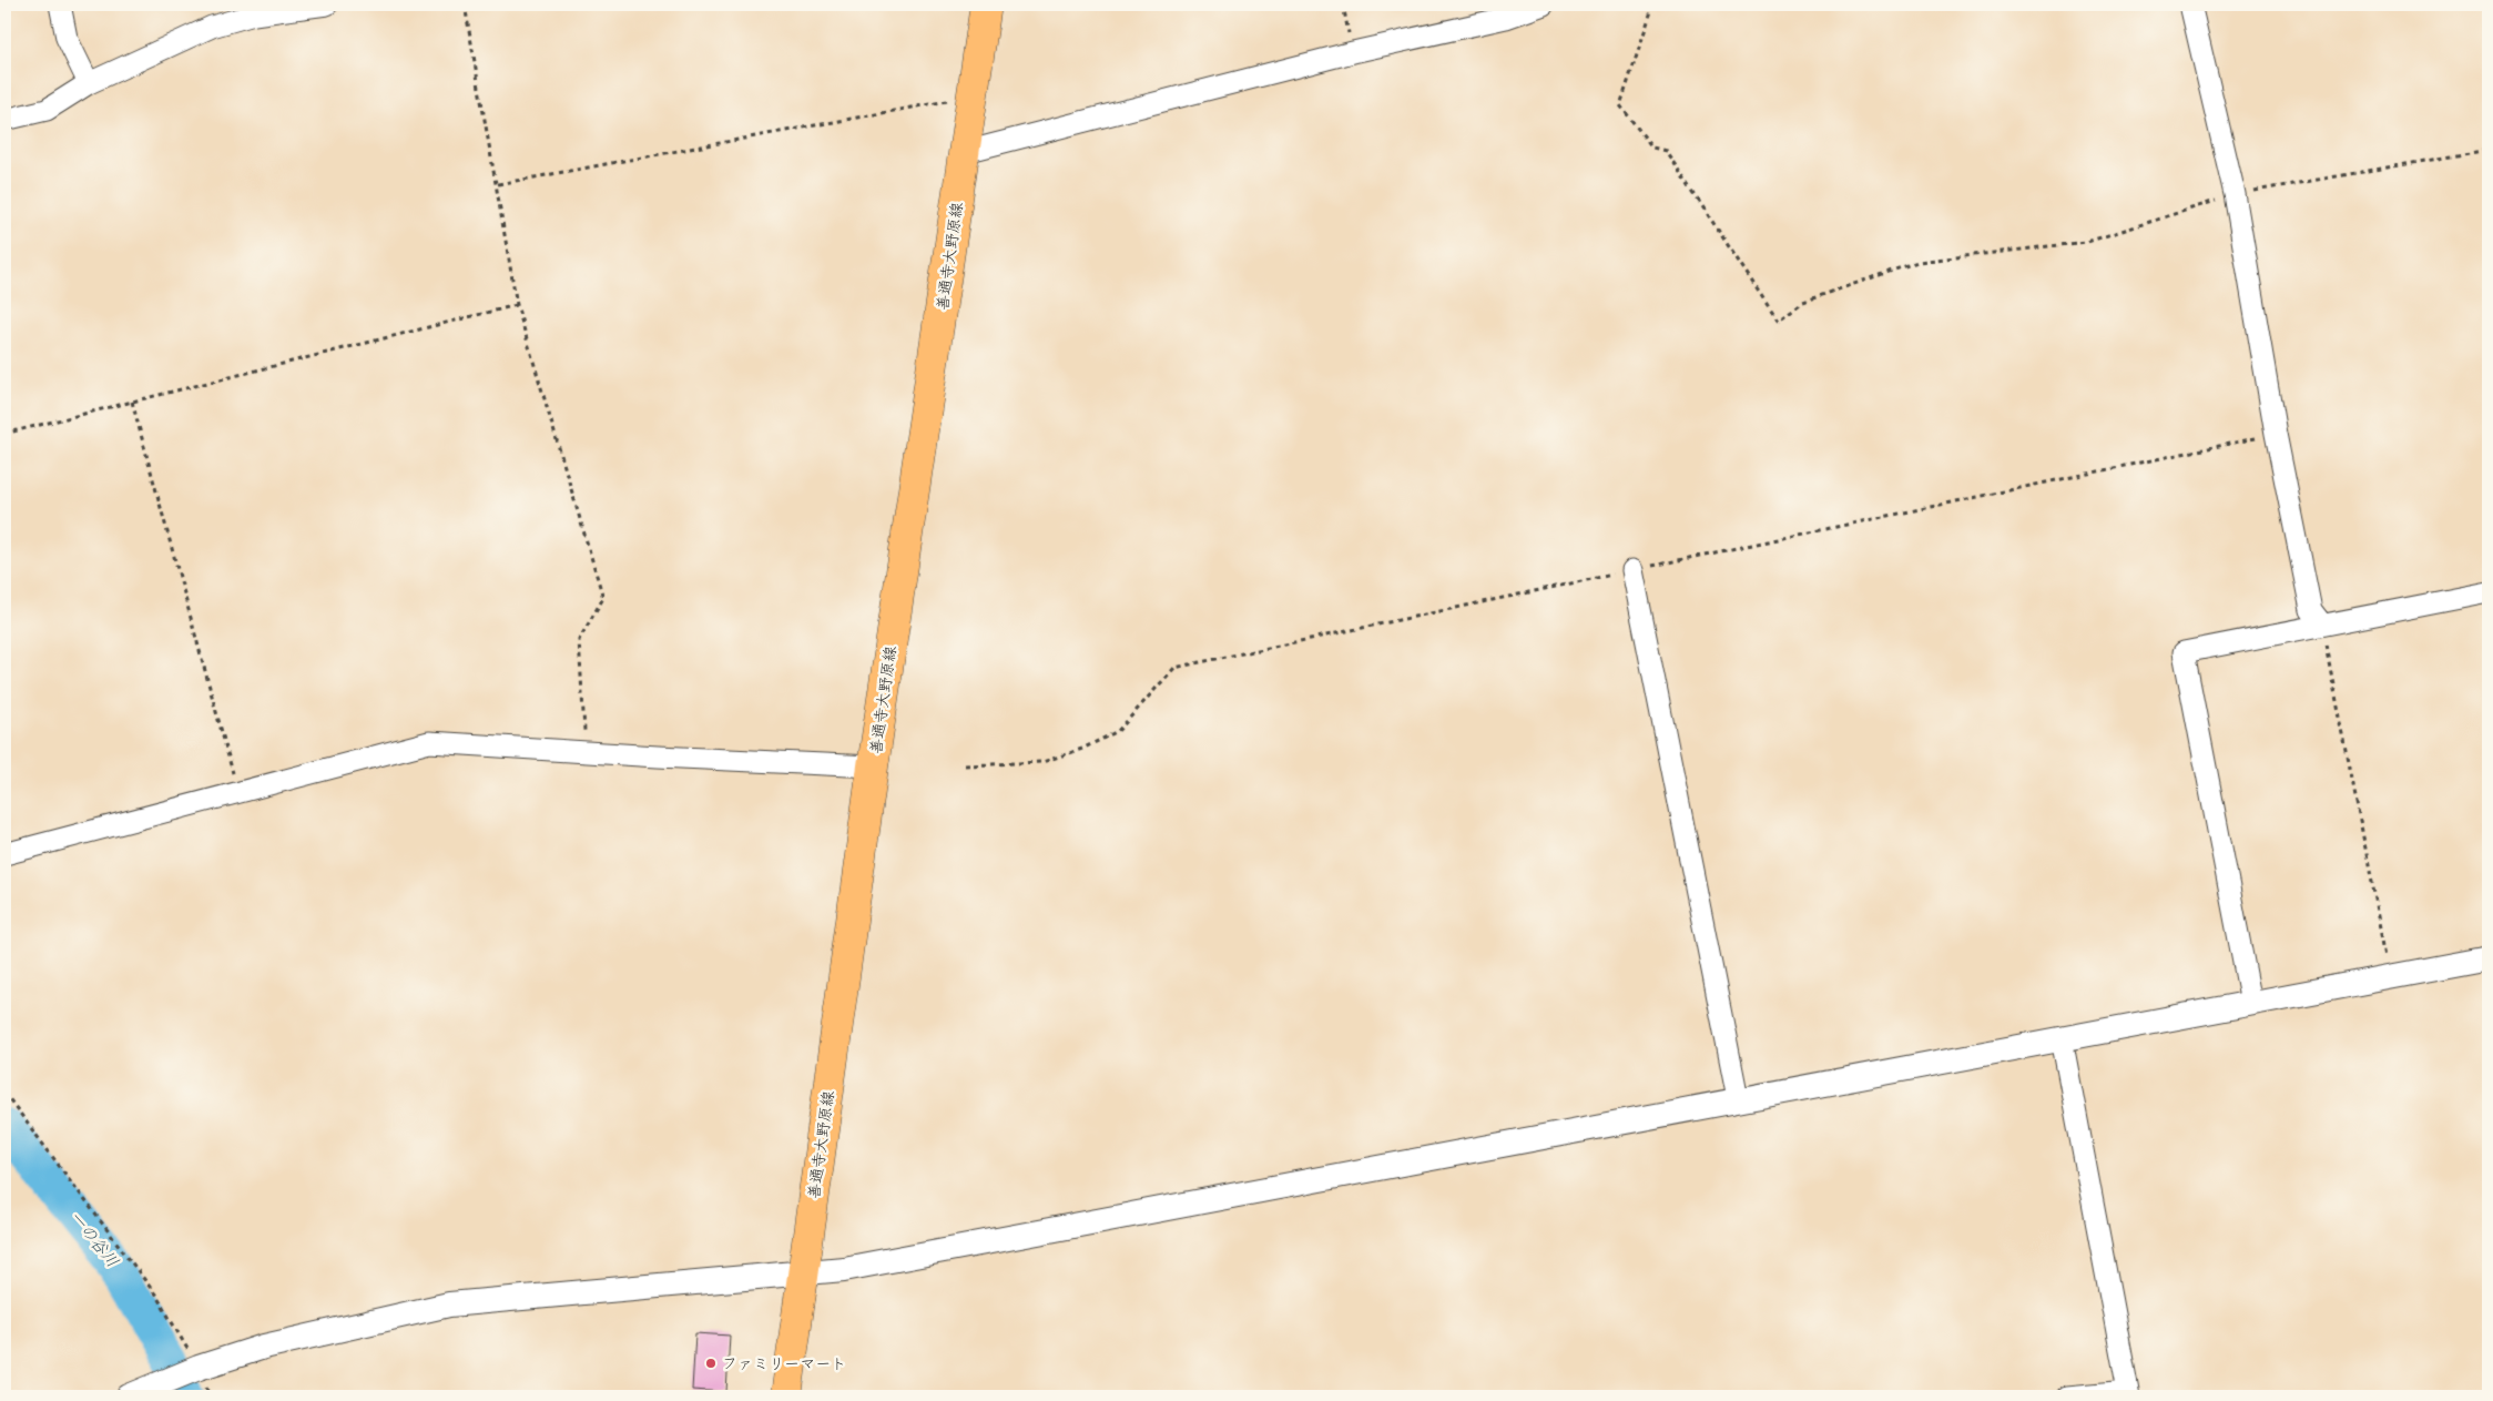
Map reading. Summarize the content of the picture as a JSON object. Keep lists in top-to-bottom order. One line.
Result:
{"streets":{"main road":["善通寺大野原線"]},"water":["一の谷川"],"places":["ファミリーマート"]}
